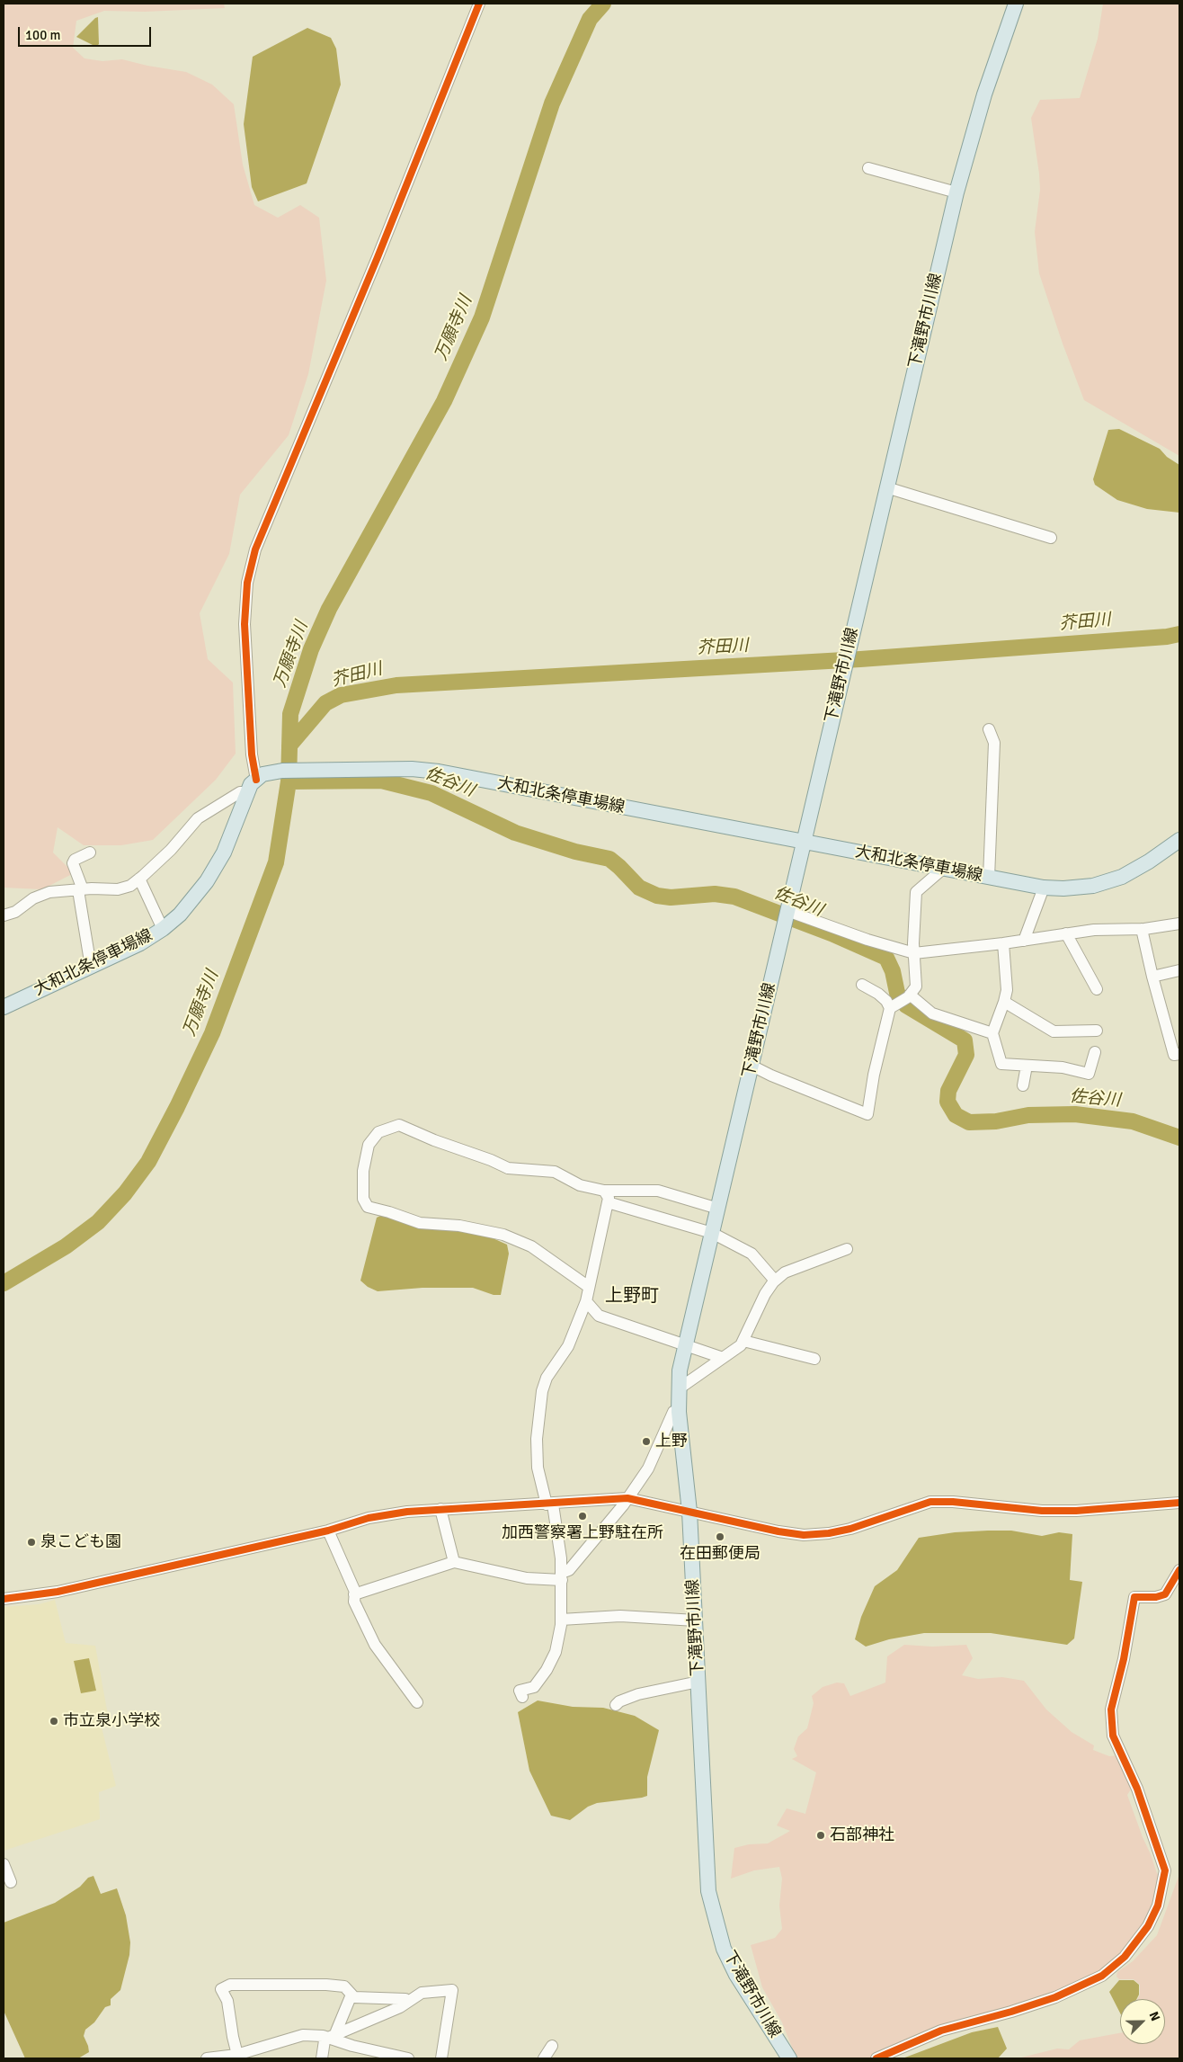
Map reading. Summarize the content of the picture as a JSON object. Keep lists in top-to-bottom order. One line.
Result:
{"streets":{"main road":["下滝野市川線","大和北条停車場線"]},"crossings":[["下滝野市川線","大和北条停車場線"]],"districts":["上野町"],"water":["万願寺川","芥田川","佐谷川"],"places":["上野","加西警察署上野駐在所","在田郵便局","泉こども園","市立泉小学校","石部神社"],"scale_bar":"100 m","north":"top right"}
